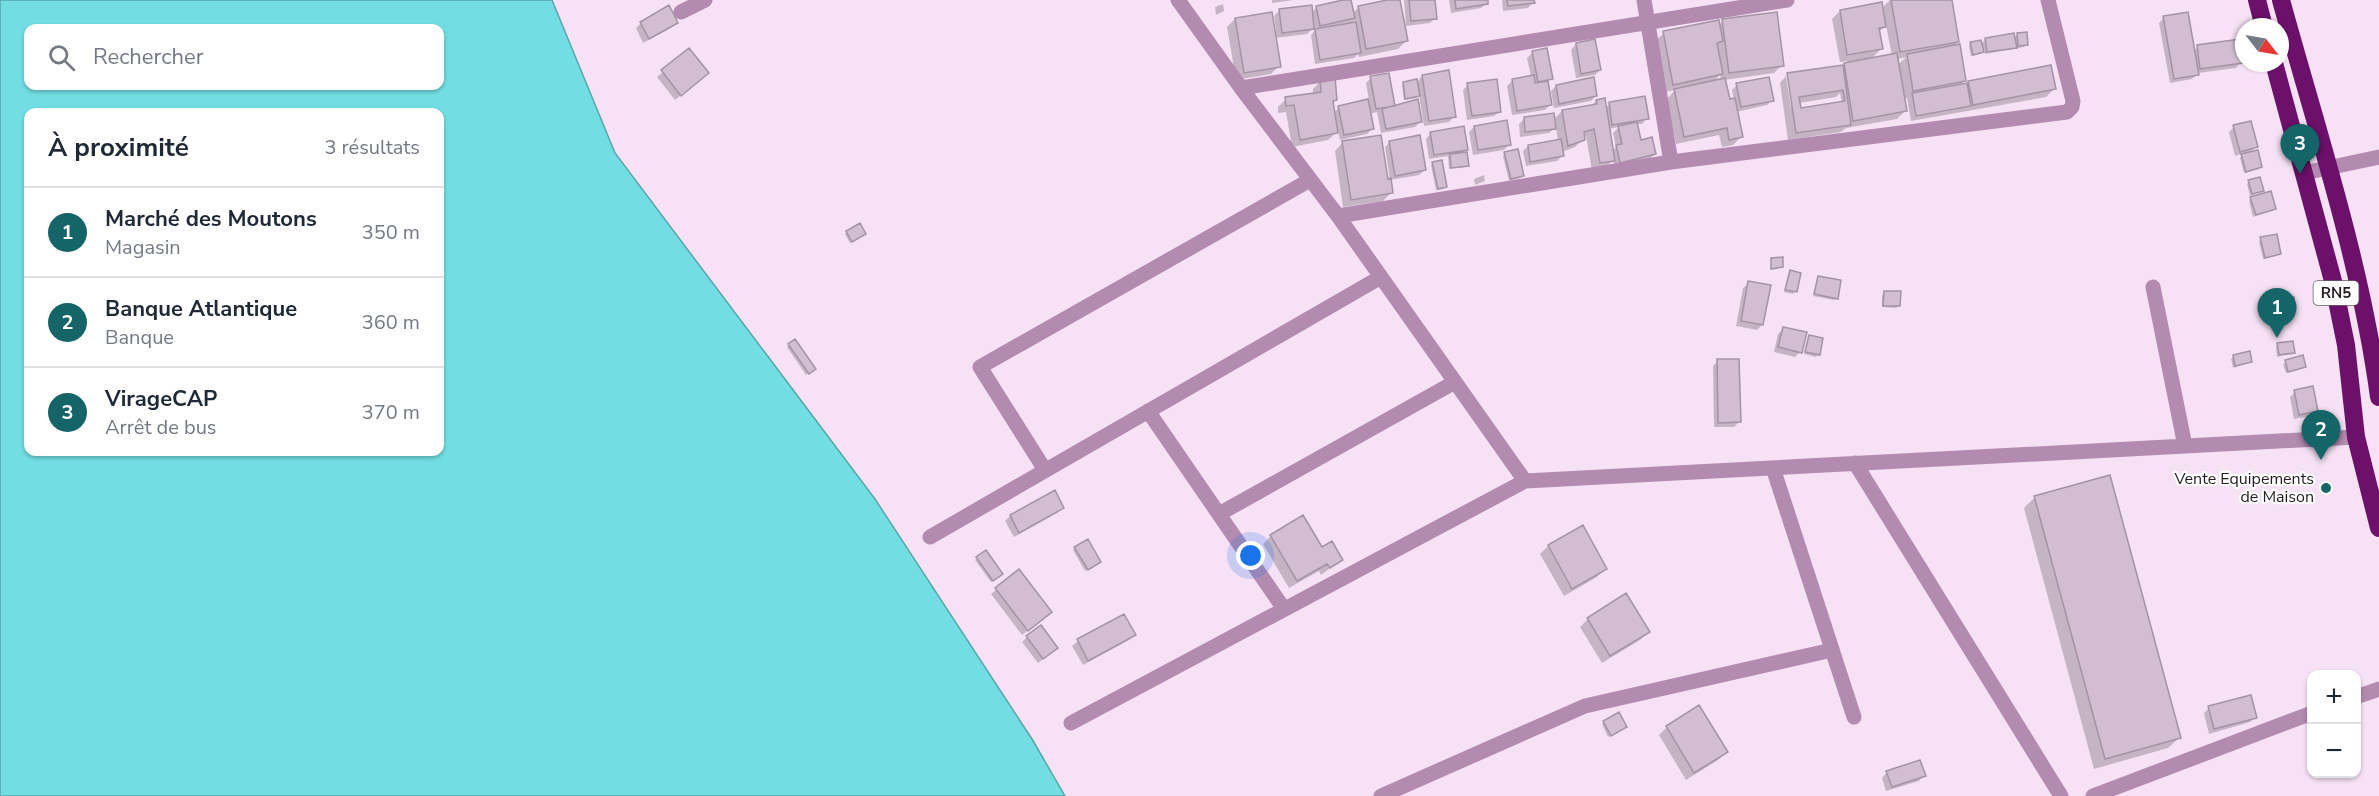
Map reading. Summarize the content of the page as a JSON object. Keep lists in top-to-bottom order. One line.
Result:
{"streets":{"highway":["RN5"]},"places":["Vente Equipements de Maison"],"north":"bottom right","page":{"search":"Rechercher","heading":["À proximité","3 résultats"],"pins":["3","1","2"],"list":[{"mark":"1","name":"Marché des Moutons","note":"Magasin","value":"350 m"},{"mark":"2","name":"Banque Atlantique","note":"Banque","value":"360 m"},{"mark":"3","name":"VirageCAP","note":"Arrêt de bus","value":"370 m"}],"map_buttons":["+","−"]}}
